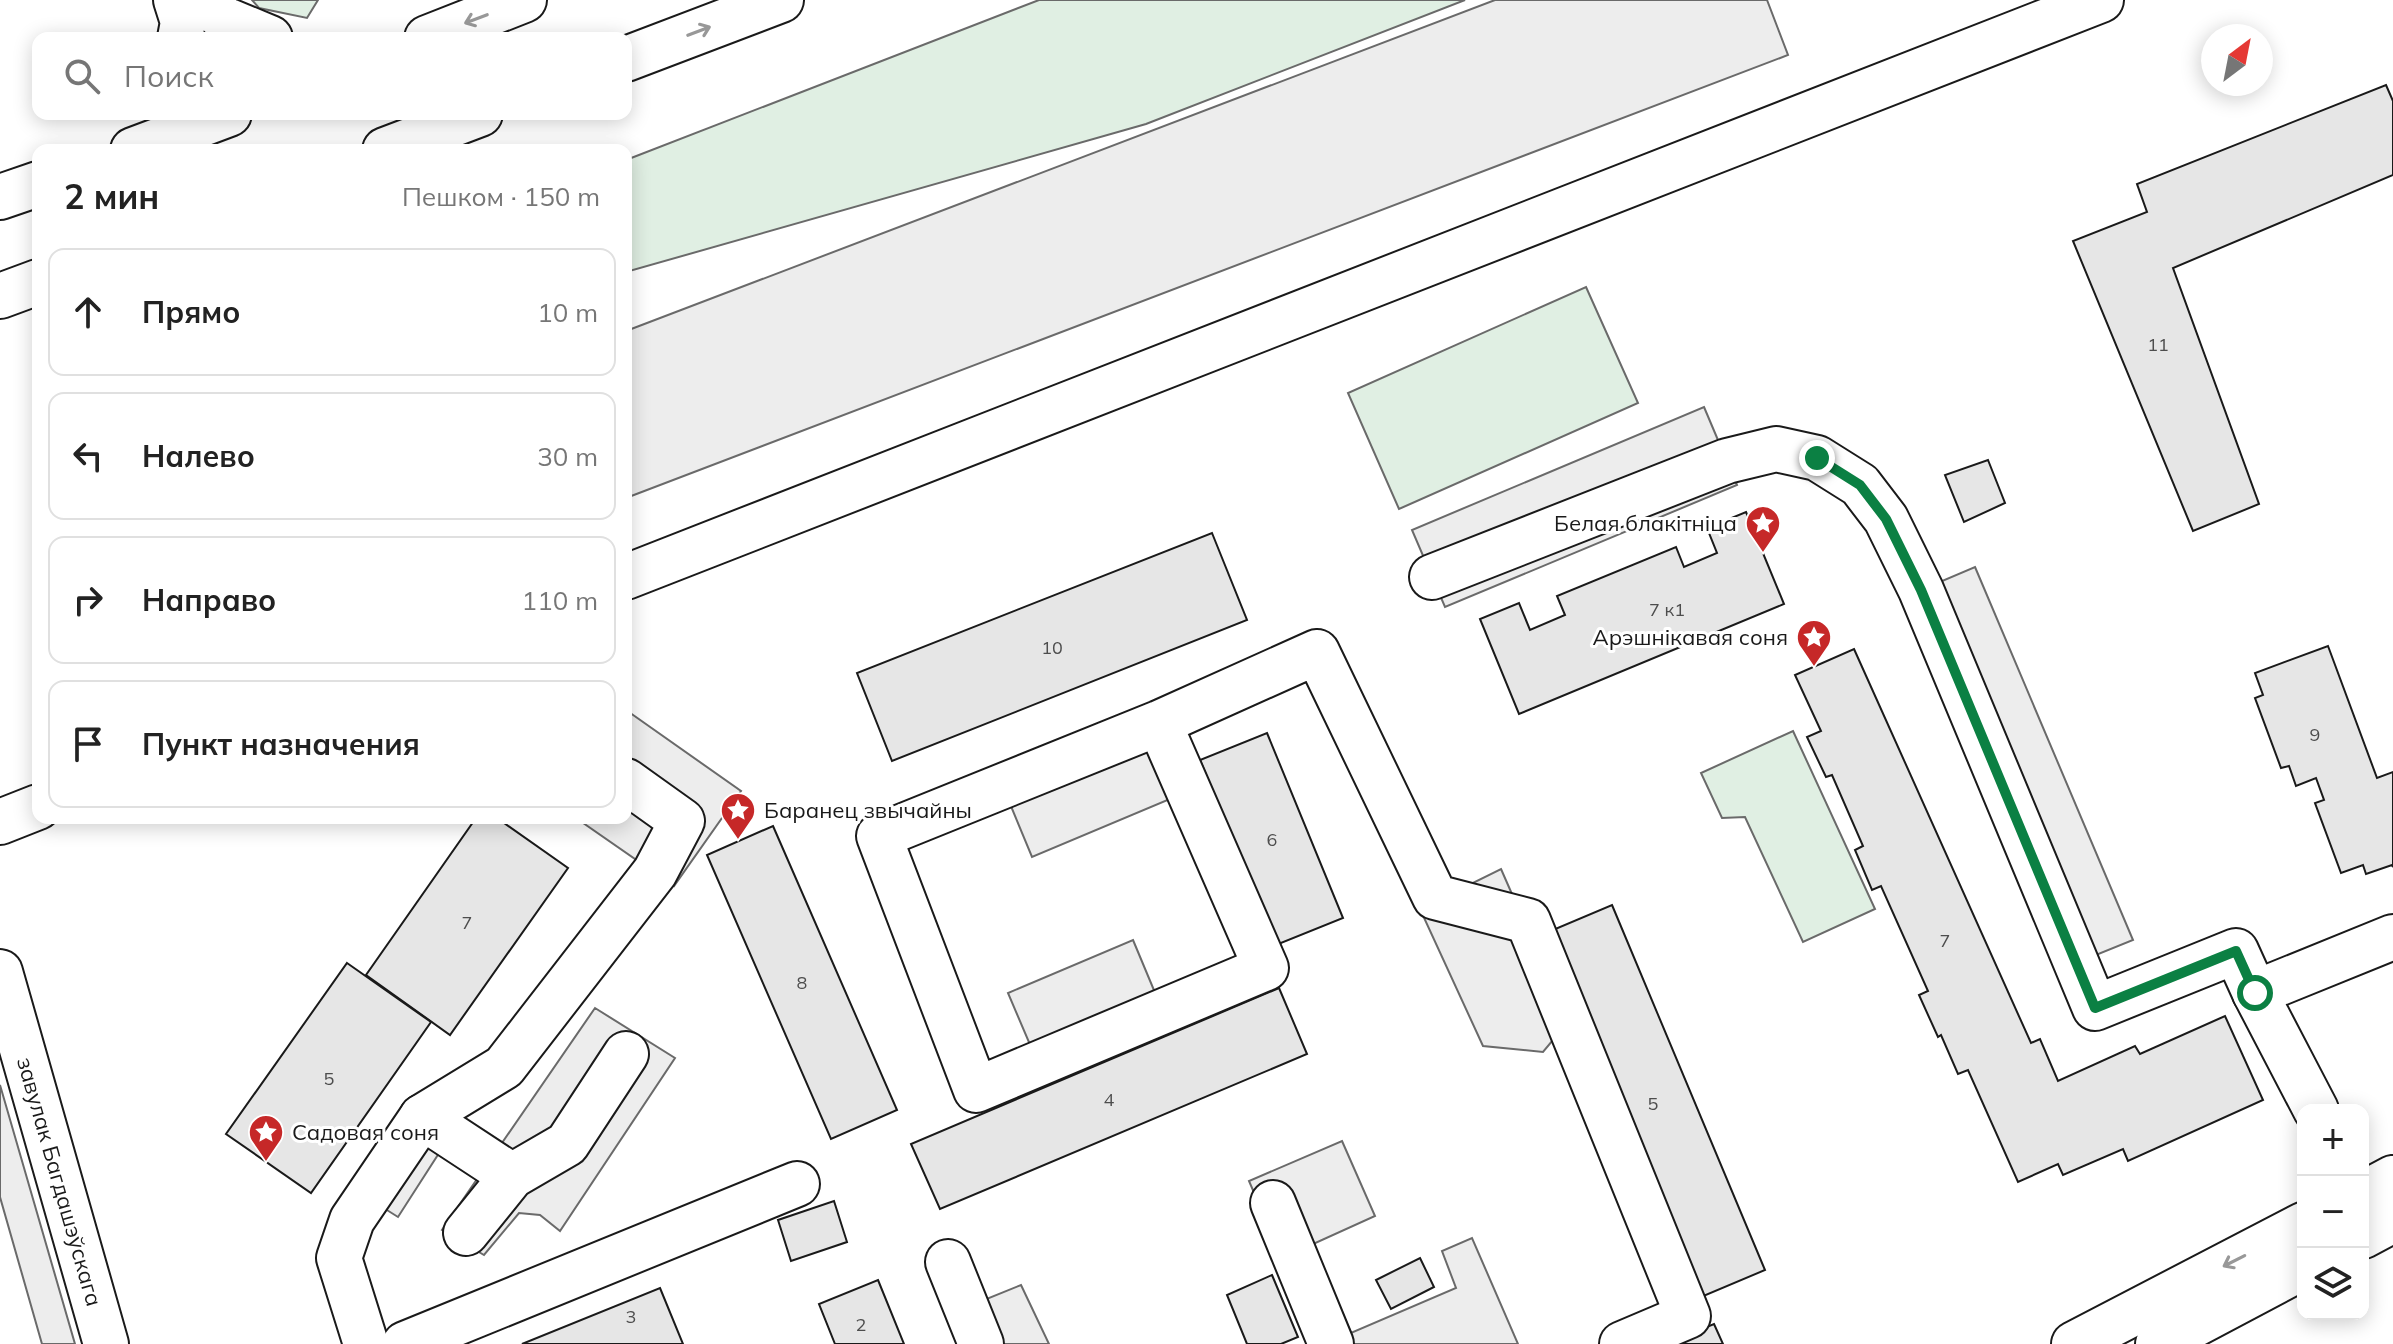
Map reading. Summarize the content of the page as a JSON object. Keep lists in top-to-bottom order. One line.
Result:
{"streets":{"main road":["завулак Багдашэўскага"]},"places":{"place":["Белая блакітніца","Арэшнікавая соня","Баранец звычайны","Садовая соня"]},"house_numbers":["11","7 к1","10","9","6","7","7","8","5","4","5","3","2"],"north":"top right","page":{"search":"Поиск","heading":["2 мин","Пешком · 150 m"],"list":[["Прямо","10 m"],["Налево","30 m"],["Направо","110 m"],"Пункт назначения"],"map_buttons":["+","−"]}}
